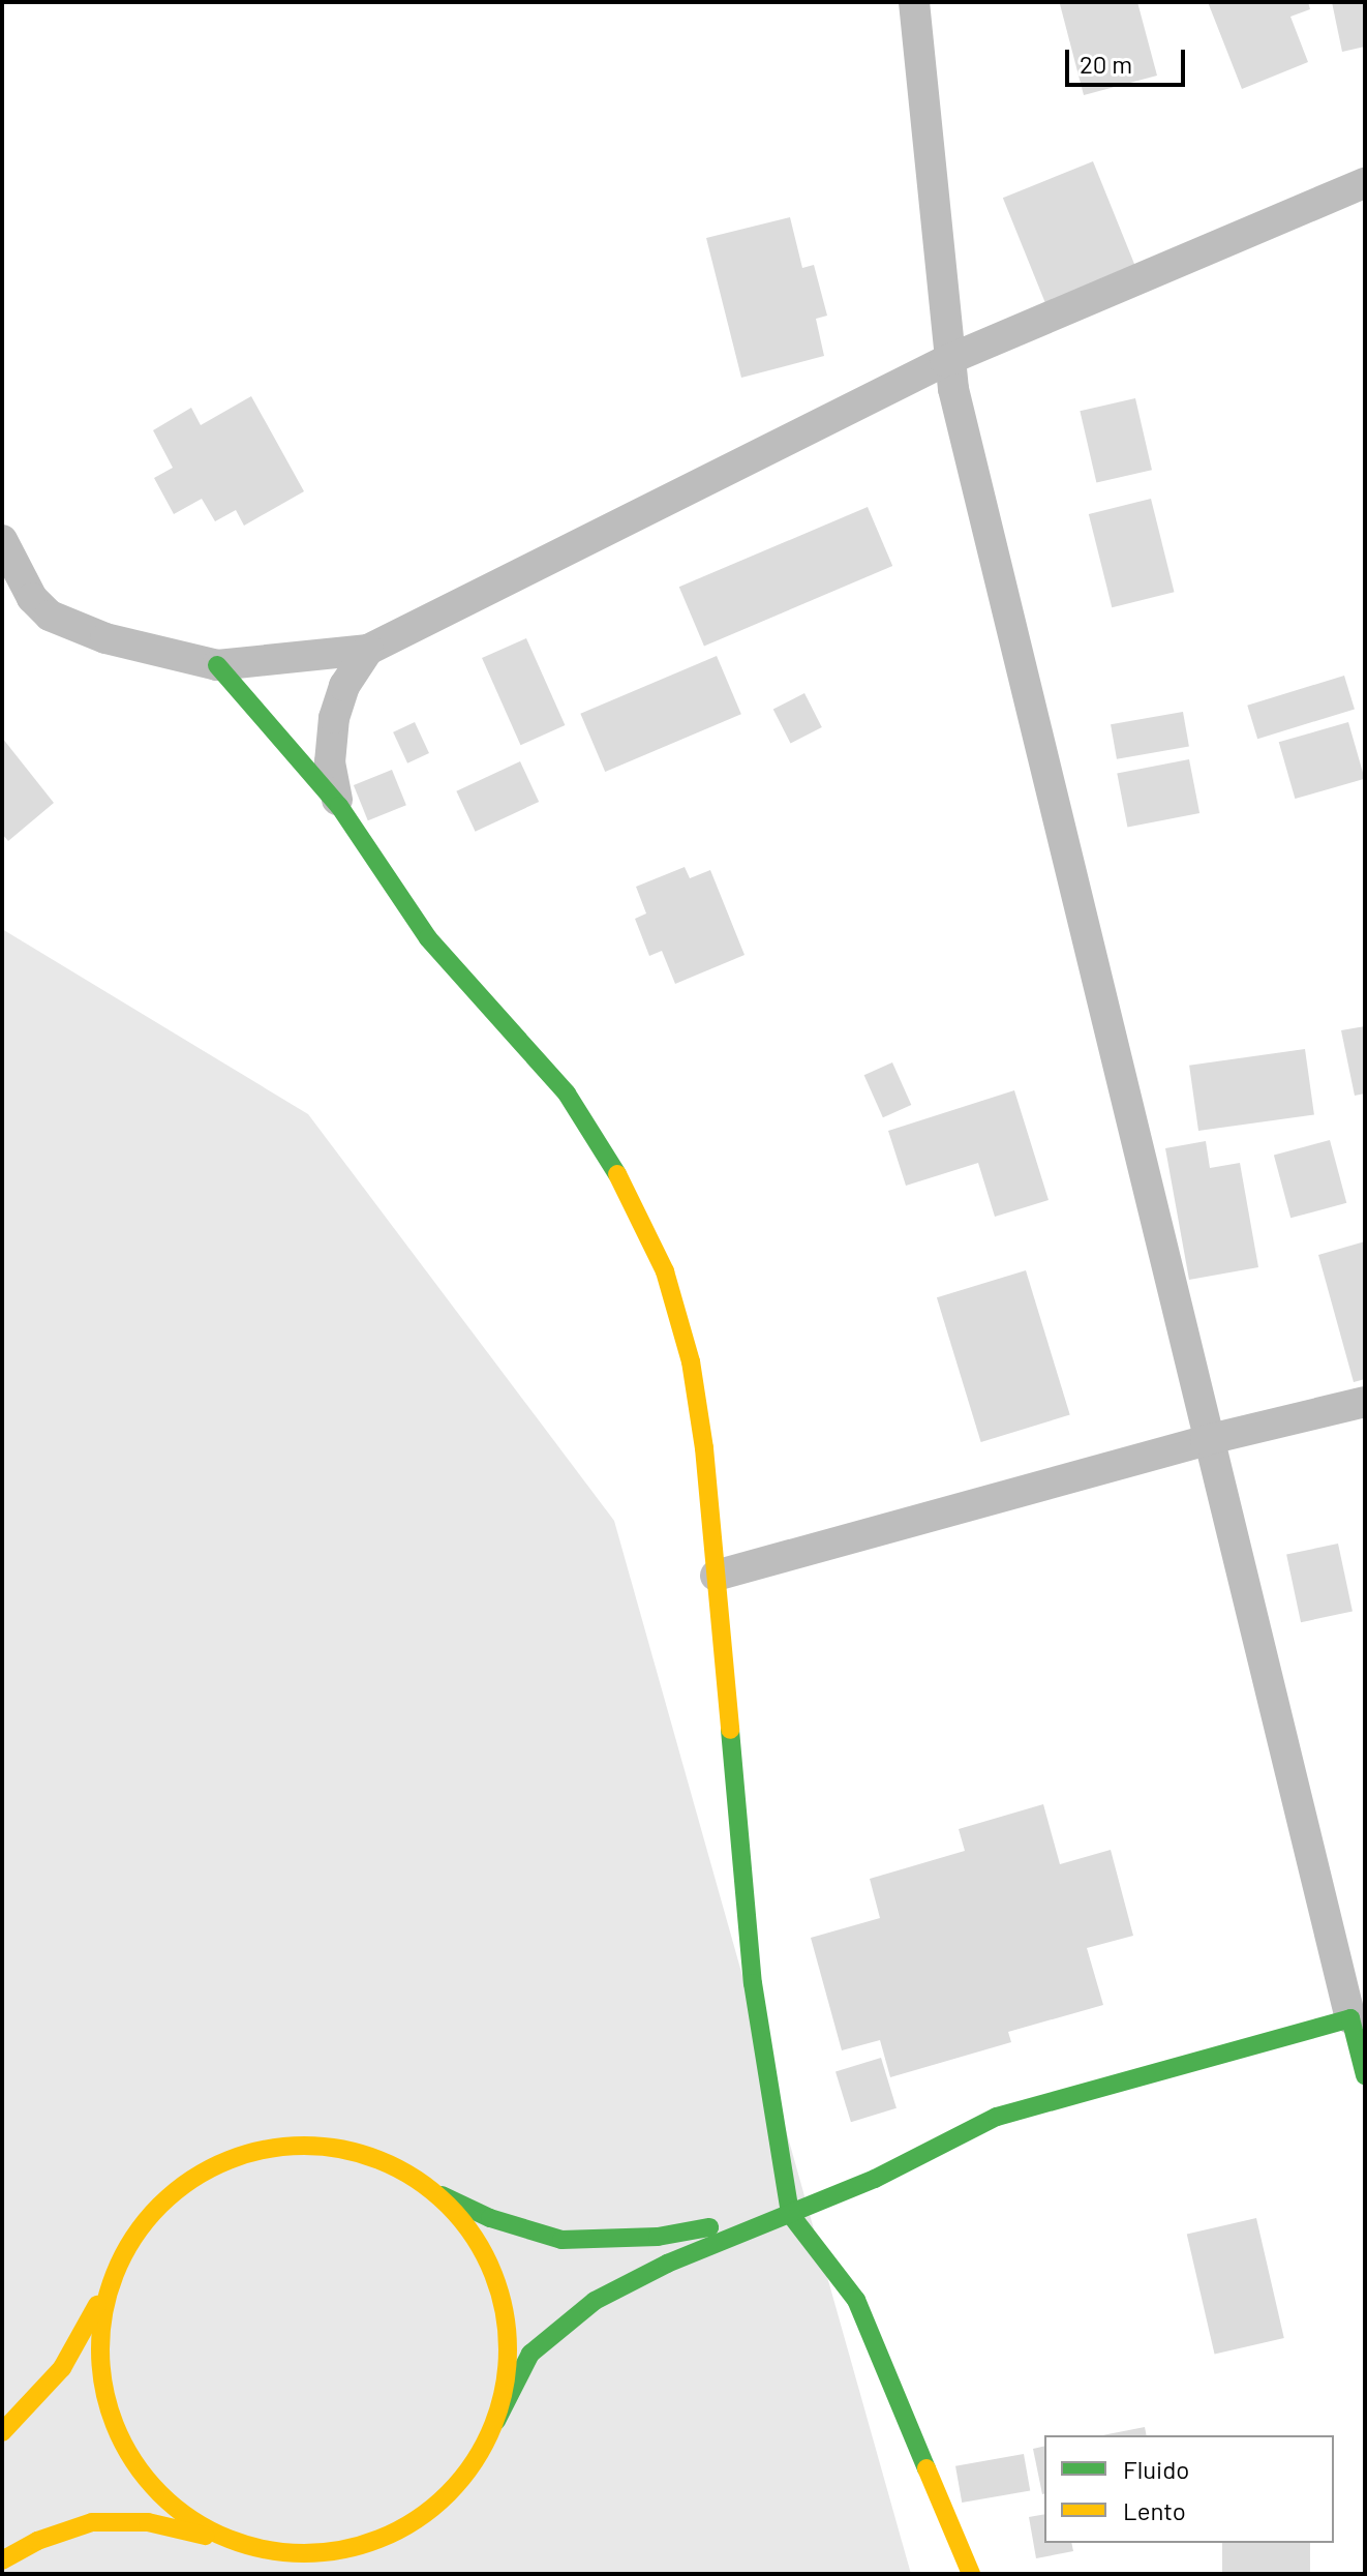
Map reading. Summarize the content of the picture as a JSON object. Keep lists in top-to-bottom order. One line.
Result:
{"legend":["Fluido","Lento"],"scale_bar":"20 m"}
